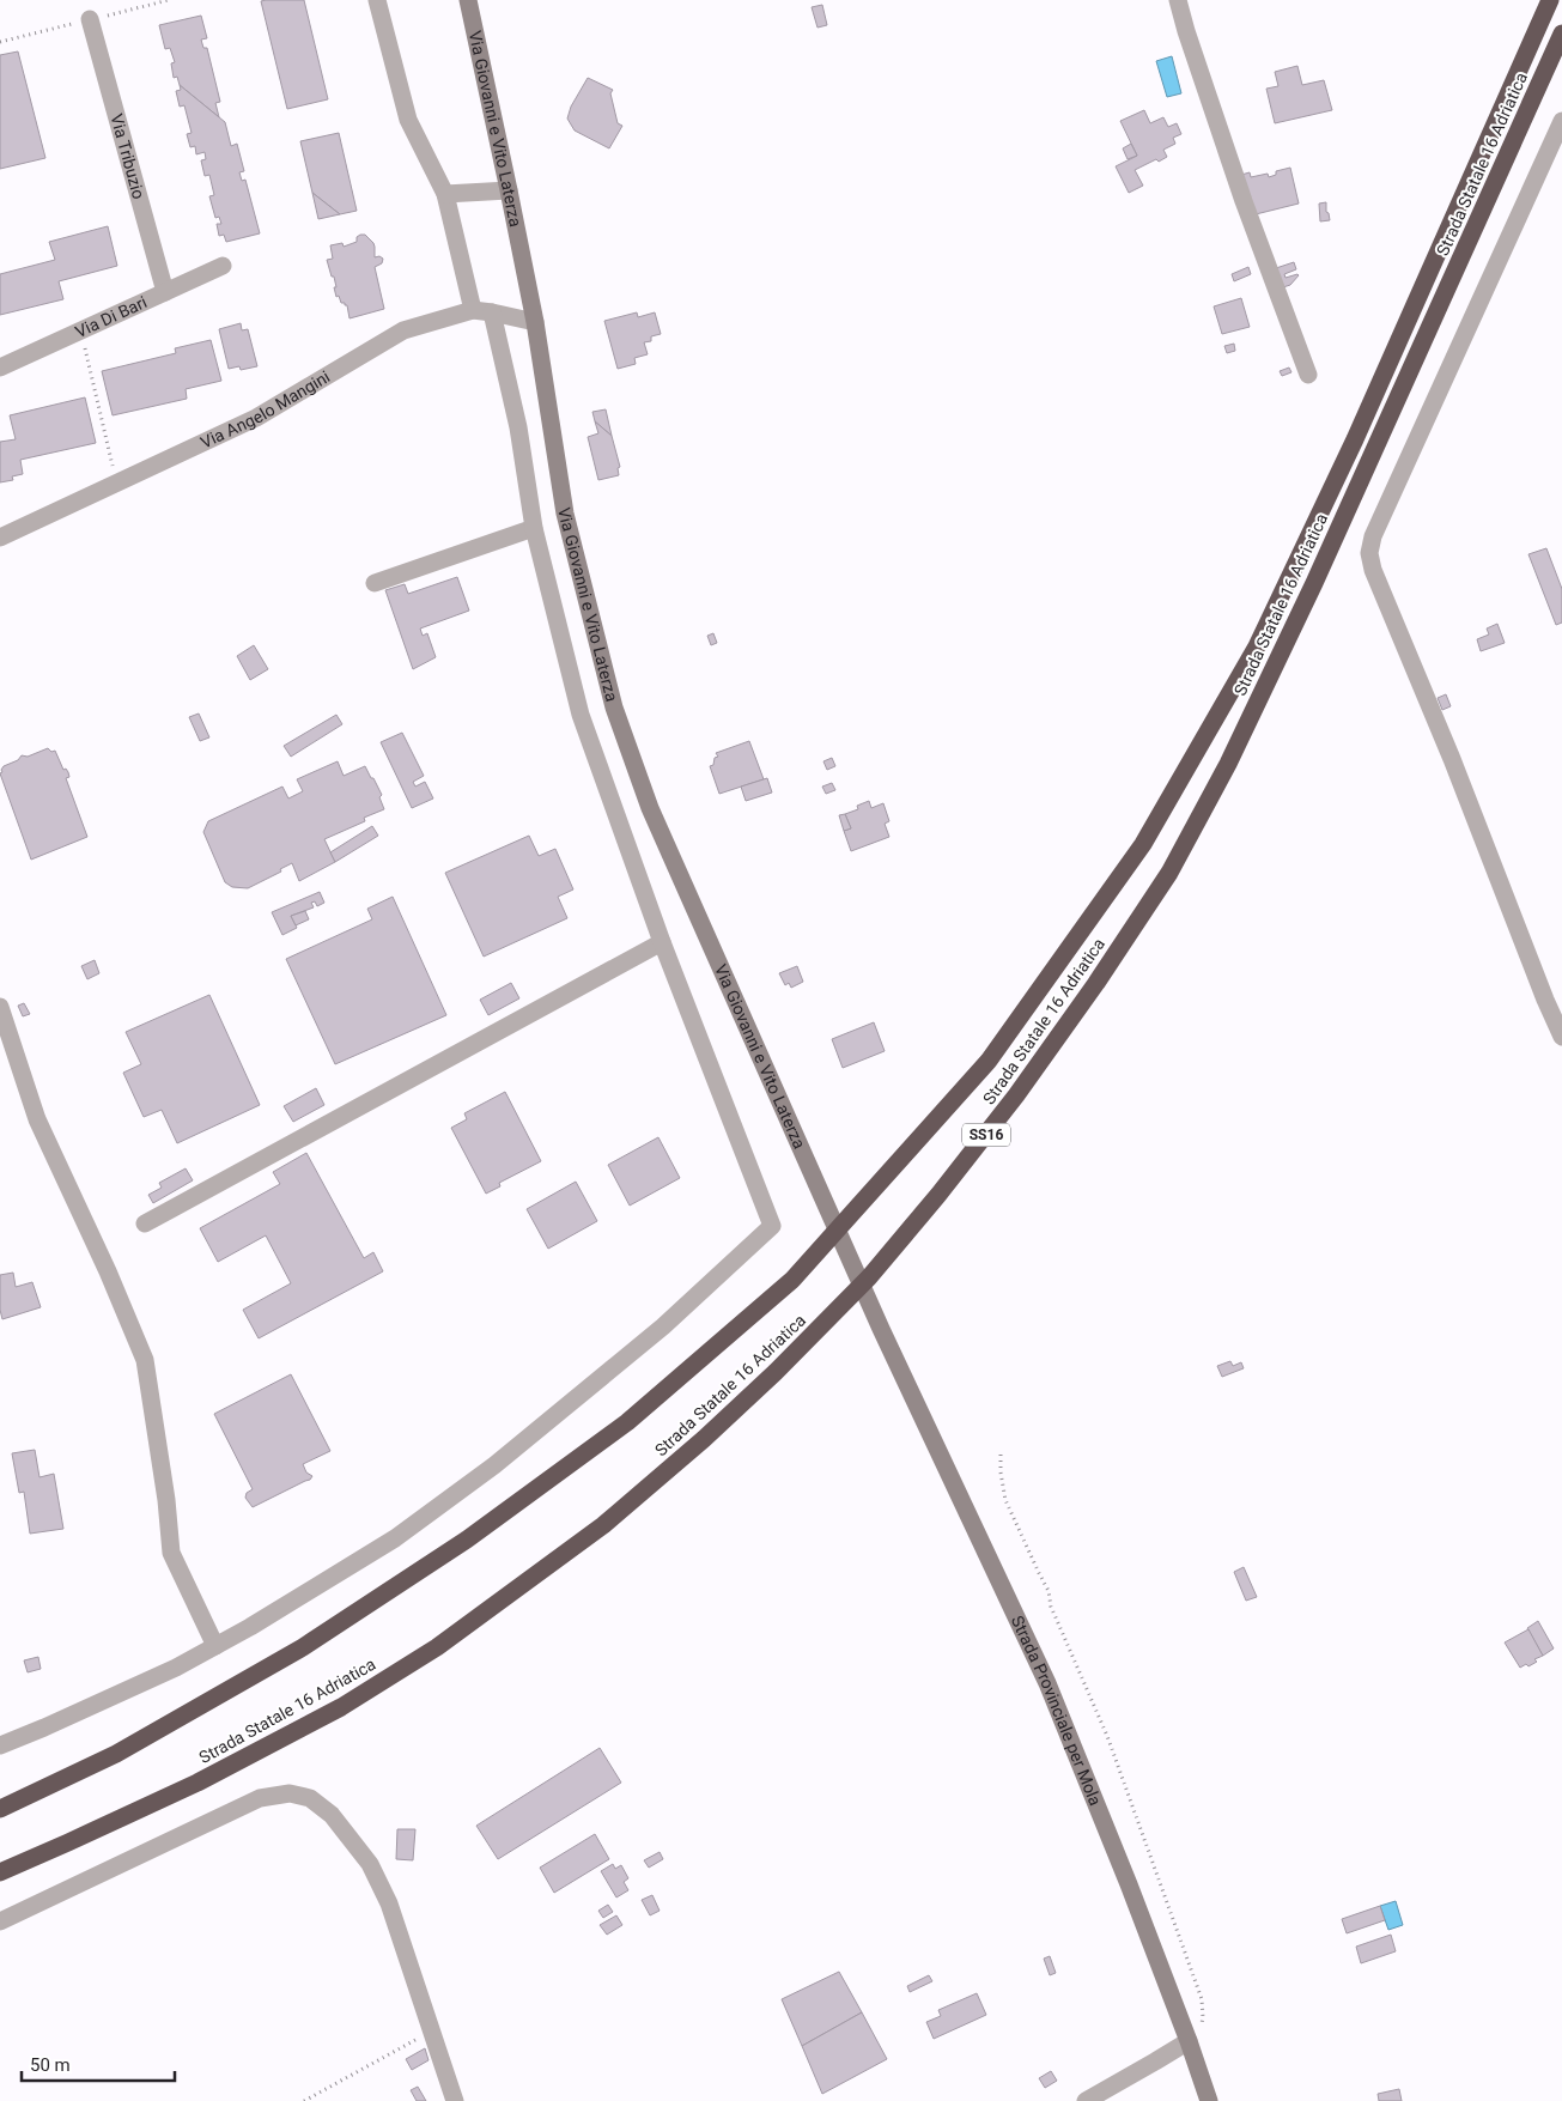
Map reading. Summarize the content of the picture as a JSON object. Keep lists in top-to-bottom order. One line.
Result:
{"streets":{"highway":["Strada Statale 16 Adriatica","SS16"],"street":["Via Giovanni e Vito Laterza","Via Tribuzio","Via Di Bari","Via Angelo Mangini","Strada Provinciale per Mola"]},"crossings":[["Via Giovanni e Vito Laterza","Via Angelo Mangini"],["Via Giovanni e Vito Laterza","Strada Provinciale per Mola"],["Via Tribuzio","Via Di Bari"]],"scale_bar":"50 m"}
